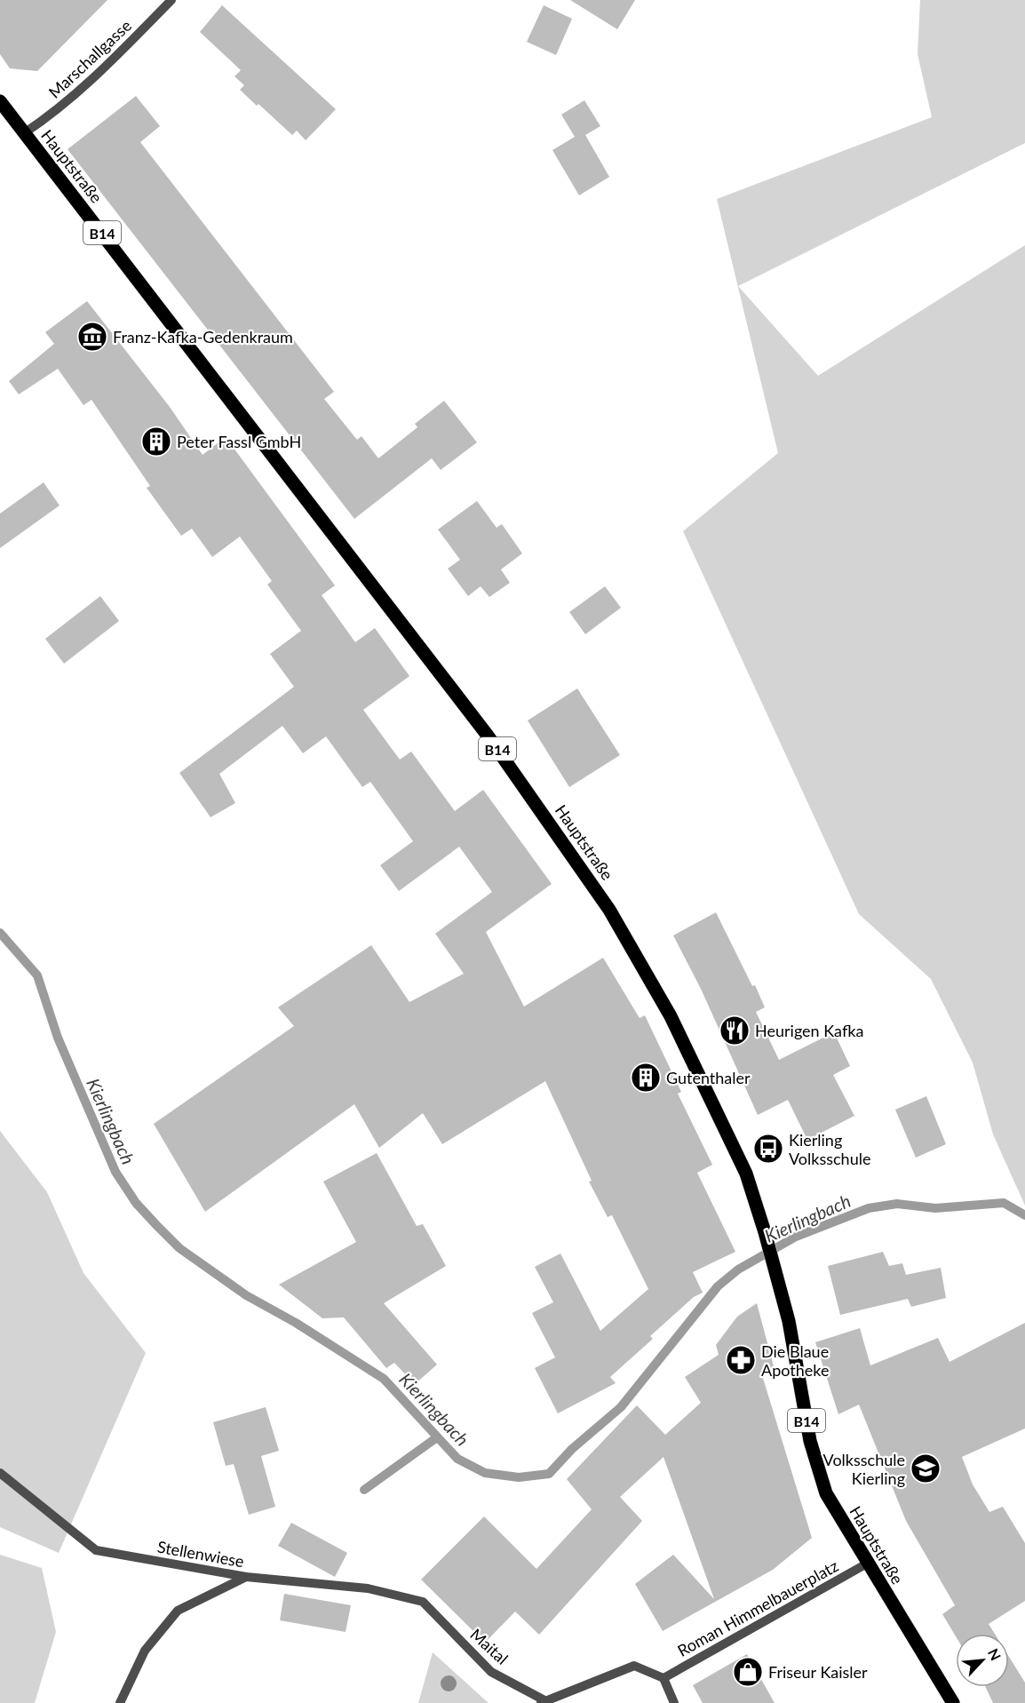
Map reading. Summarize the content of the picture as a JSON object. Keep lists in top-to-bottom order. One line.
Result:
{"streets":{"main road":["Hauptstraße","B14"],"street":["Marschallgasse","Stellenwiese","Roman Himmelbauerplatz","Maital"]},"crossings":[["Marschallgasse","Hauptstraße"],["Hauptstraße","Roman Himmelbauerplatz"],["Stellenwiese","Maital"]],"water":["Kierlingbach"],"places":{"museum":["Franz-Kafka-Gedenkraum"],"building":["Peter Fassl GmbH","Gutenthaler"],"restaurant":["Heurigen Kafka"],"bus stop":["Kierling Volksschule"],"pharmacy":["Die Blaue Apotheke"],"school or university":["Volksschule Kierling"],"shop":["Friseur Kaisler"]},"north":"top right"}
